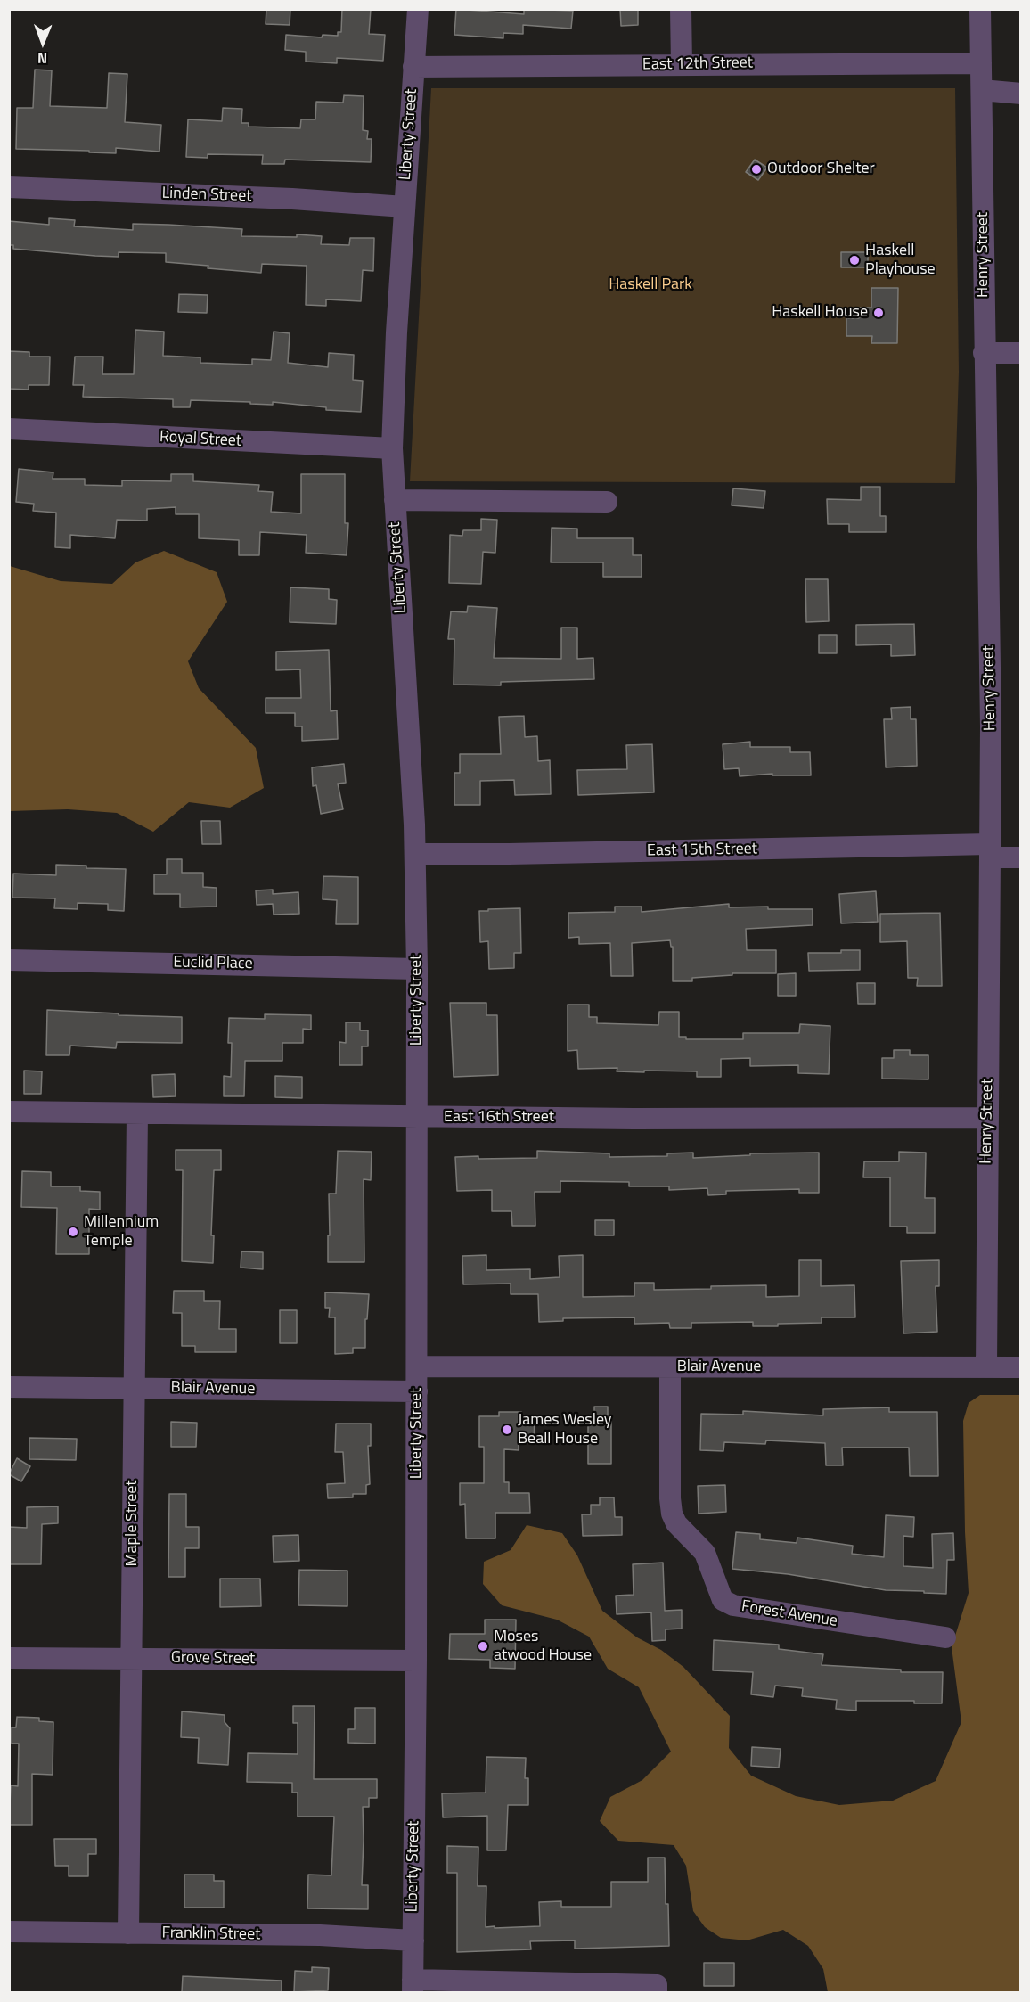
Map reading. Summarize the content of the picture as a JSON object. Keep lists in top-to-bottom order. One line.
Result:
{"streets":{"street":["East 12th Street","Liberty Street","Linden Street","Henry Street","Royal Street","East 15th Street","Euclid Place","East 16th Street","Blair Avenue","Maple Street","Forest Avenue","Grove Street","Franklin Street"]},"crossings":[["East 12th Street","Liberty Street"],["East 12th Street","Henry Street"],["Liberty Street","Linden Street"],["Liberty Street","Royal Street"],["Liberty Street","East 15th Street"],["Liberty Street","Euclid Place"],["Liberty Street","East 16th Street"],["Liberty Street","Blair Avenue"],["Liberty Street","Grove Street"],["Liberty Street","Franklin Street"],["Henry Street","East 15th Street"],["Henry Street","East 16th Street"],["Henry Street","Blair Avenue"],["East 16th Street","Maple Street"],["Blair Avenue","Maple Street"],["Blair Avenue","Forest Avenue"],["Maple Street","Grove Street"],["Maple Street","Franklin Street"]],"parks":["Haskell Park"],"places":["Outdoor Shelter","Haskell Playhouse","Haskell House","Millennium Temple","James Wesley Beall House","Moses atwood House"],"north":"bottom"}
